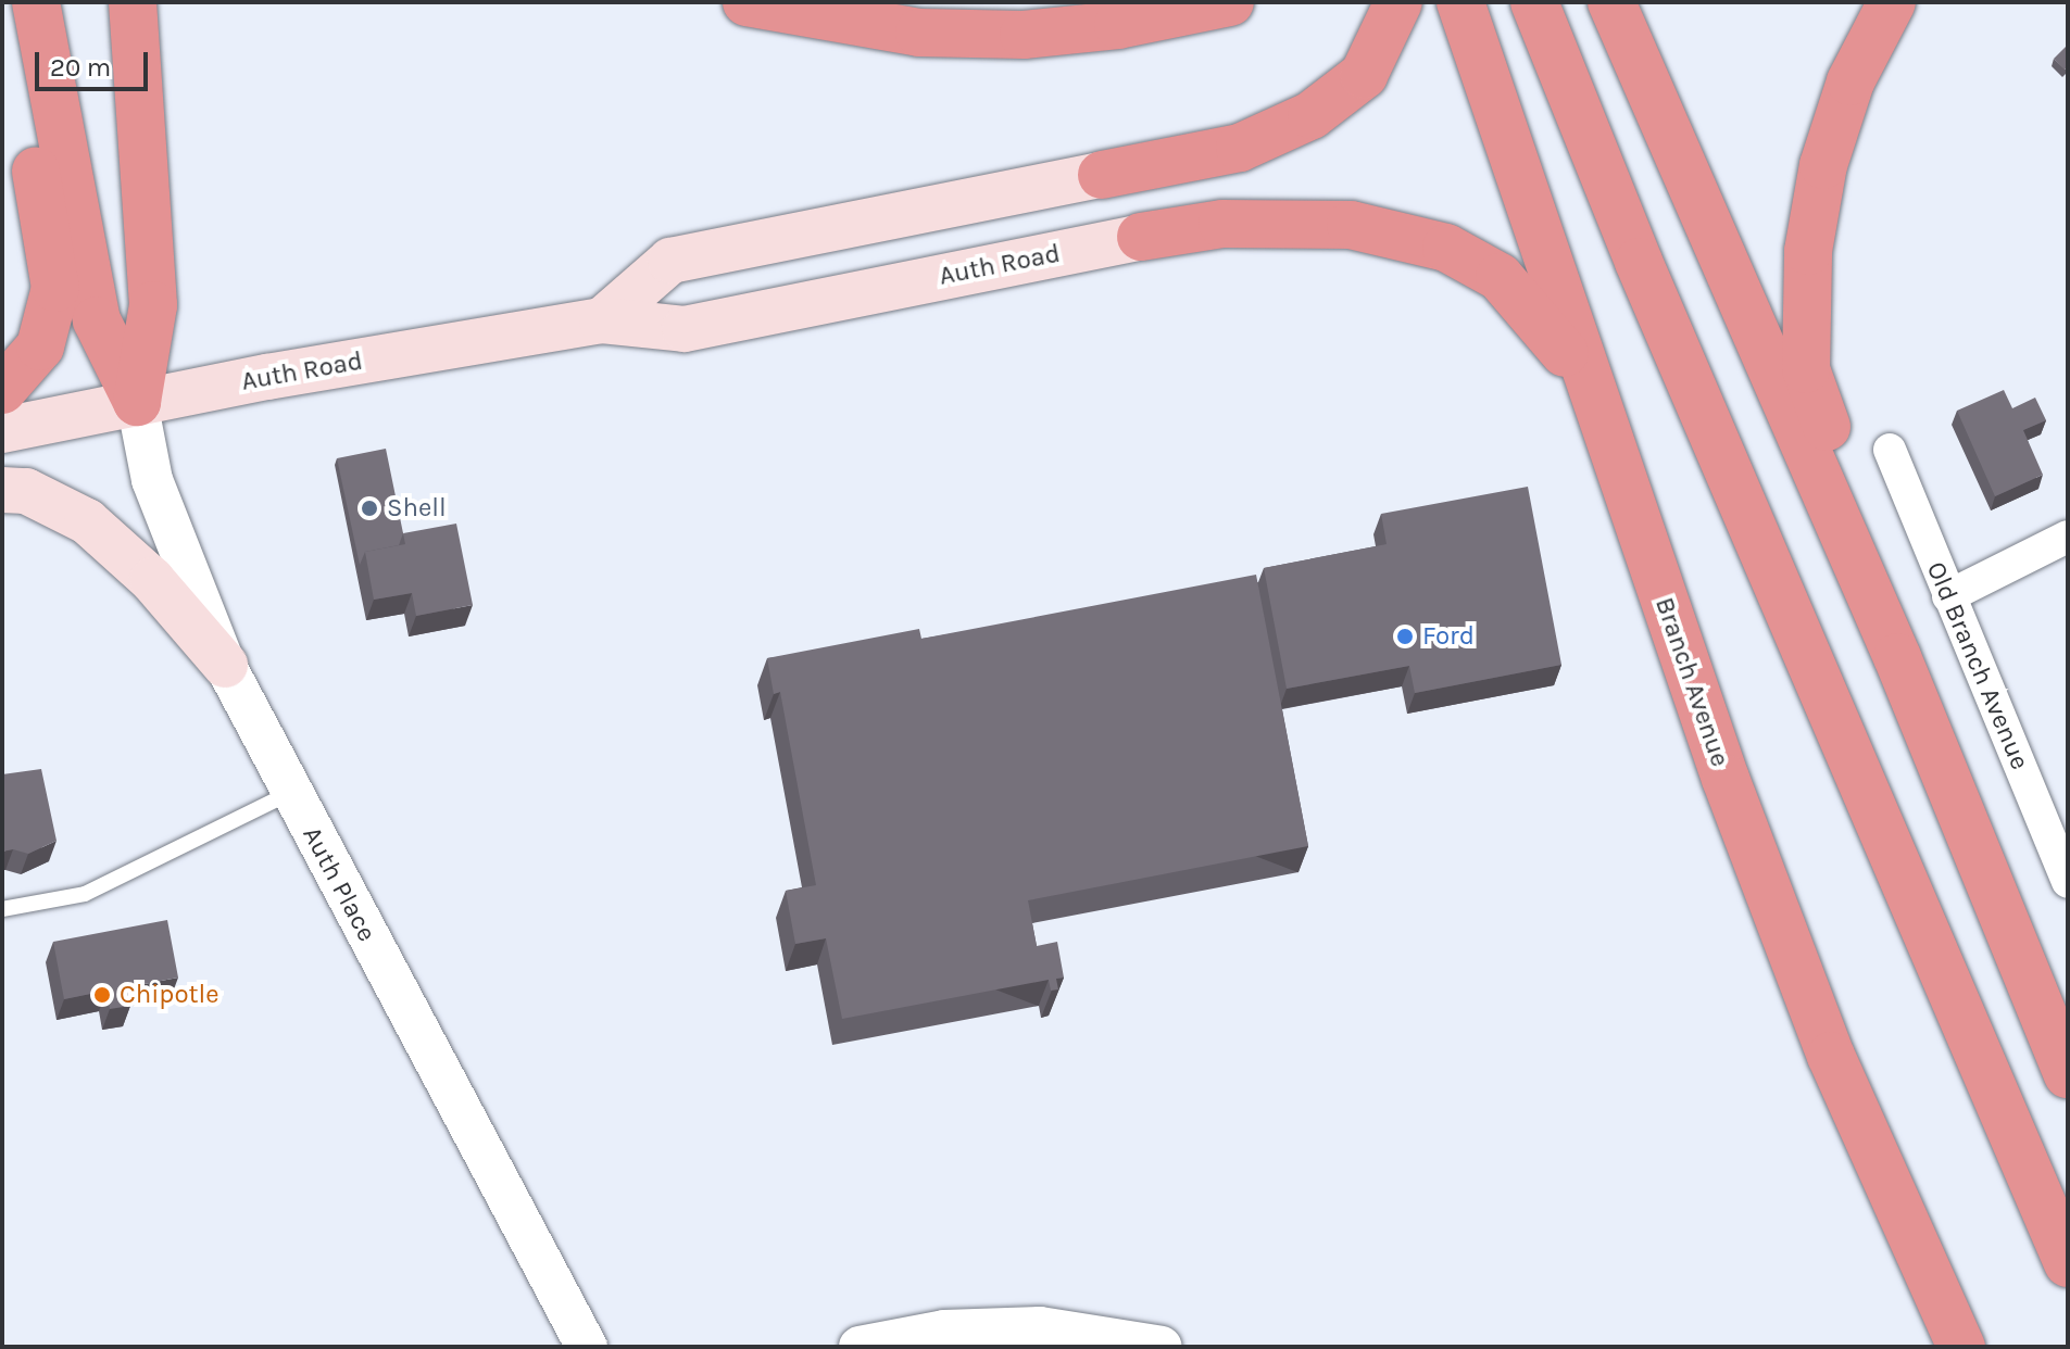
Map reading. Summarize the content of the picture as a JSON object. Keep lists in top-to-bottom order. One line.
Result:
{"streets":{"highway":["Branch Avenue"],"main road":["Auth Road"],"street":["Old Branch Avenue","Auth Place"]},"crossings":[["Auth Road","Auth Place"]],"places":["Shell","Ford","Chipotle"],"scale_bar":"20 m"}
